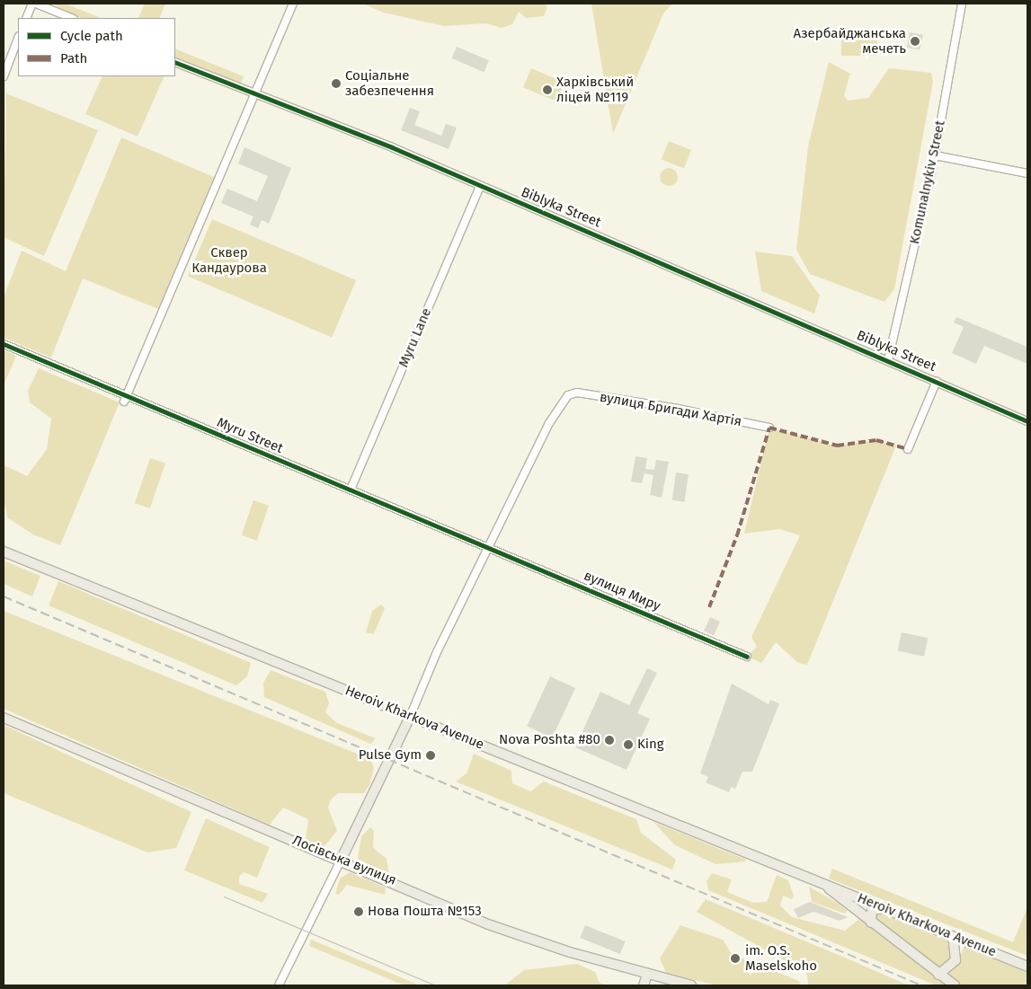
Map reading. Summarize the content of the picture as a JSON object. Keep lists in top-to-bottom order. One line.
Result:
{"streets":{"main road":["Heroiv Kharkova Avenue","Лосівська вулиця"],"street":["Komunalnykiv Street","Biblyka Street","Myru Lane","вулиця Бригади Хартія","Myru Street","вулиця Миру"]},"crossings":[["Komunalnykiv Street","Biblyka Street"],["Biblyka Street","Myru Lane"],["Myru Lane","Myru Street"],["вулиця Бригади Хартія","Myru Street"],["вулиця Бригади Хартія","вулиця Миру"],["Myru Street","вулиця Миру"]],"parks":["Сквер Кандаурова"],"places":["Азербайджанська мечеть","Соціальне забезпечення","Харківський ліцей №119","Nova Poshta #80","King","Pulse Gym","Нова Пошта №153","іm. O.S. Maselskoho"],"legend":["Cycle path","Path"]}
